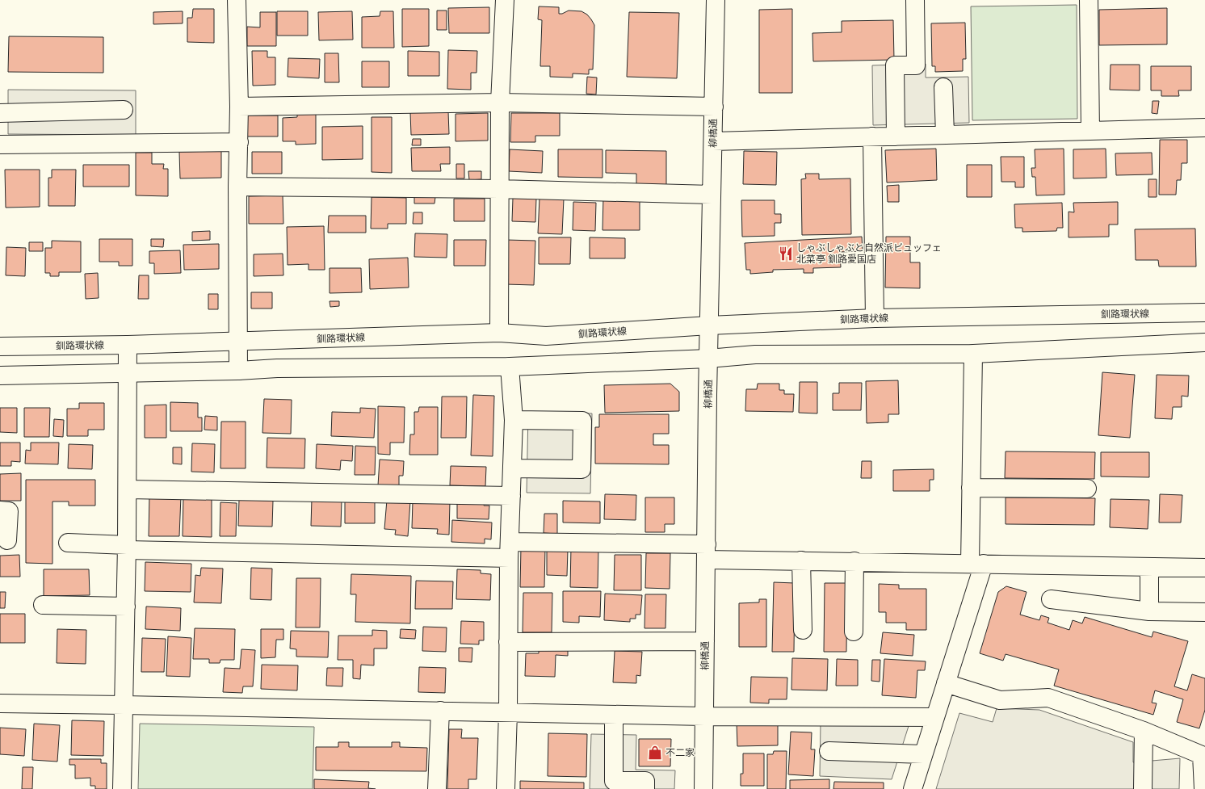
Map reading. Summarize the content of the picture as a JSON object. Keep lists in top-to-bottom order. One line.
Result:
{"streets":{"street":["柳橋通","釧路環状線"]},"crossings":[["柳橋通","釧路環状線"]],"places":{"restaurant":["しゃぶしゃぶと自然派ビュッフェ 北菜亭 釧路愛国店"],"shop":["不二家"]}}
